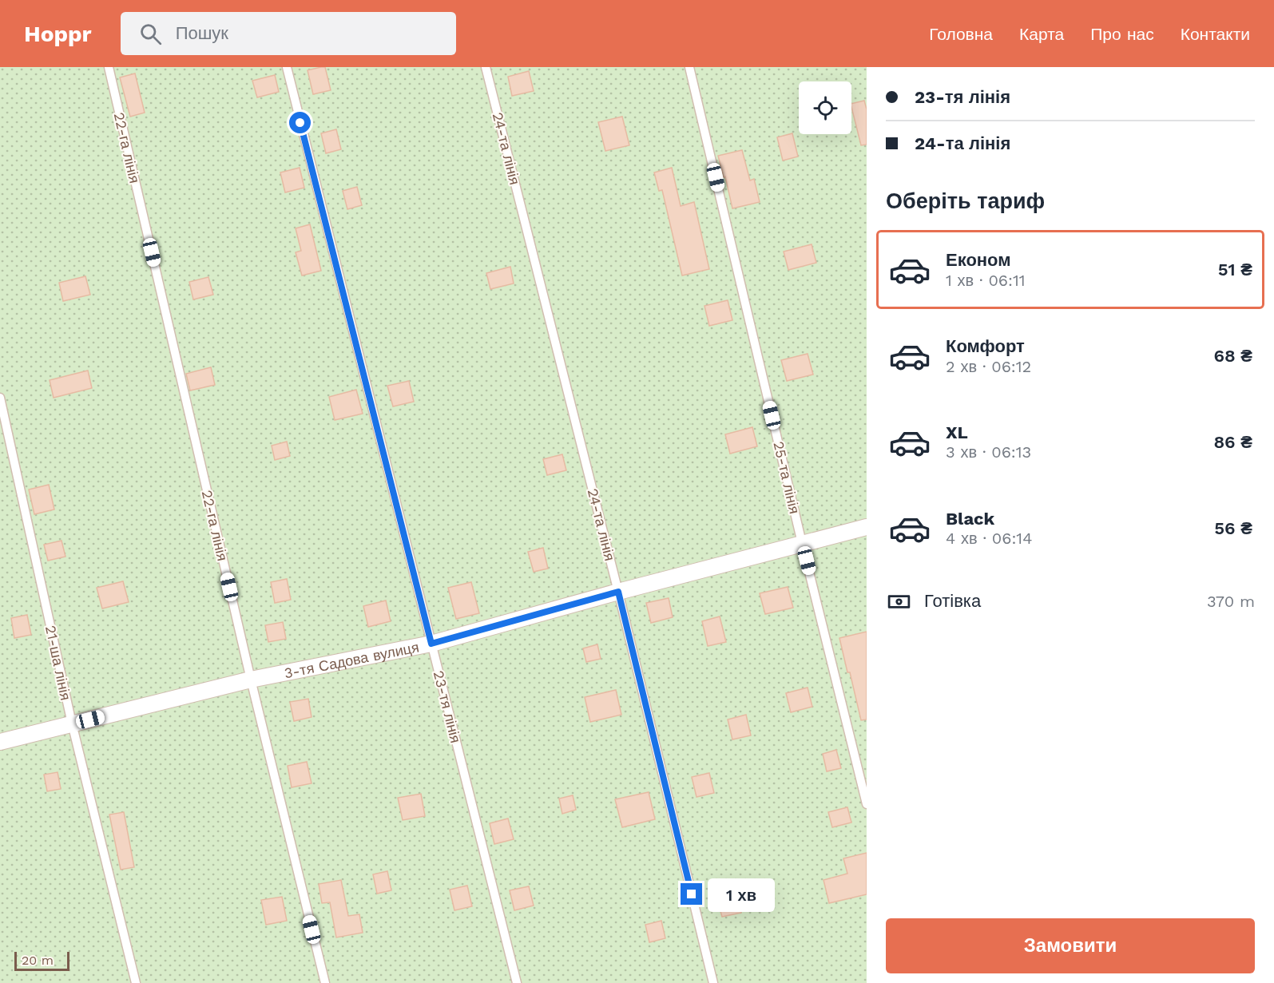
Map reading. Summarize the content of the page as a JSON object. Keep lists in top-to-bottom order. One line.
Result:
{"streets":{"street":["3-тя Садова вулиця"],"lane":["22-га лінія","24-та лінія","25-та лінія","21-ша лінія","23-тя лінія"]},"crossings":[["22-га лінія","3-тя Садова вулиця"],["24-та лінія","3-тя Садова вулиця"],["25-та лінія","3-тя Садова вулиця"],["3-тя Садова вулиця","21-ша лінія"],["3-тя Садова вулиця","23-тя лінія"]],"scale_bar":"20 m","page":{"header":"Hoppr","search":"Пошук","nav":["Головна","Карта","Про нас","Контакти"],"banner":["23-тя лінія","24-та лінія"],"heading":"Оберіть тариф","list":[{"name":"Економ","note":"1 хв · 06:11","value":"51 ₴"},{"name":"Комфорт","note":"2 хв · 06:12","value":"68 ₴"},{"name":"XL","note":"3 хв · 06:13","value":"86 ₴"},{"name":"Black","note":"4 хв · 06:14","value":"56 ₴"}],"pay":["Готівка","370 m"],"bubble":"1 хв","buttons":"Замовити","scale":"20 m"}}
